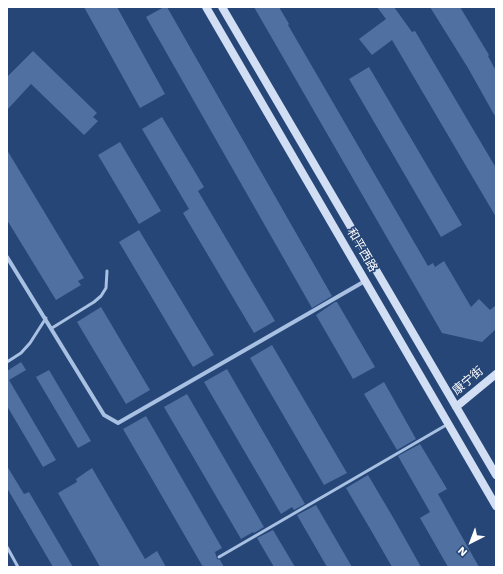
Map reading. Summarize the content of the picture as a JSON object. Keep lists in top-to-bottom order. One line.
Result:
{"streets":{"main road":["和平西路","康宁街"]},"crossings":[["和平西路","康宁街"]],"north":"bottom left"}
